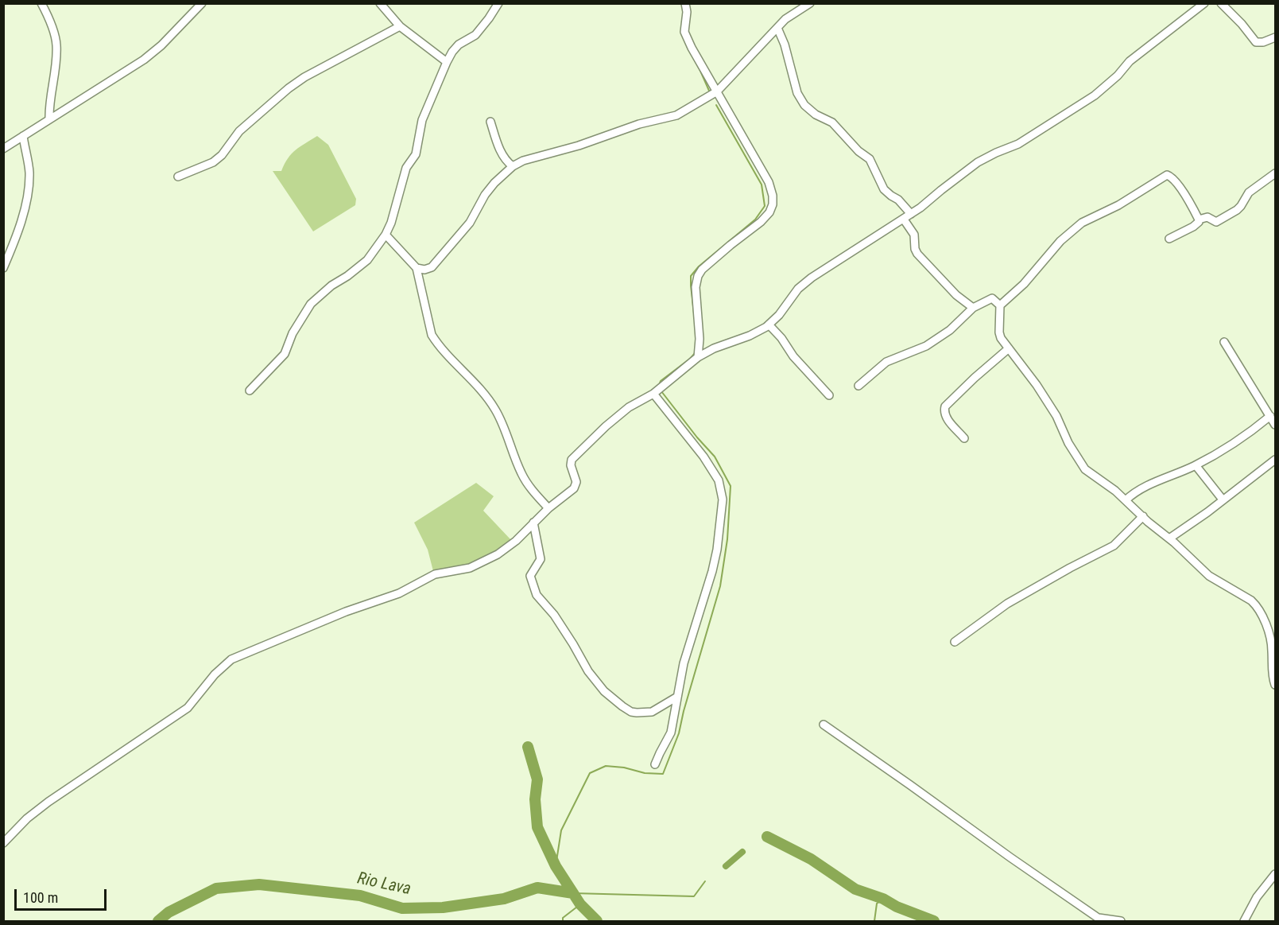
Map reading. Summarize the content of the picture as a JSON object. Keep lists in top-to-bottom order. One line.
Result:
{"water":["Rio Lava"],"scale_bar":"100 m"}
